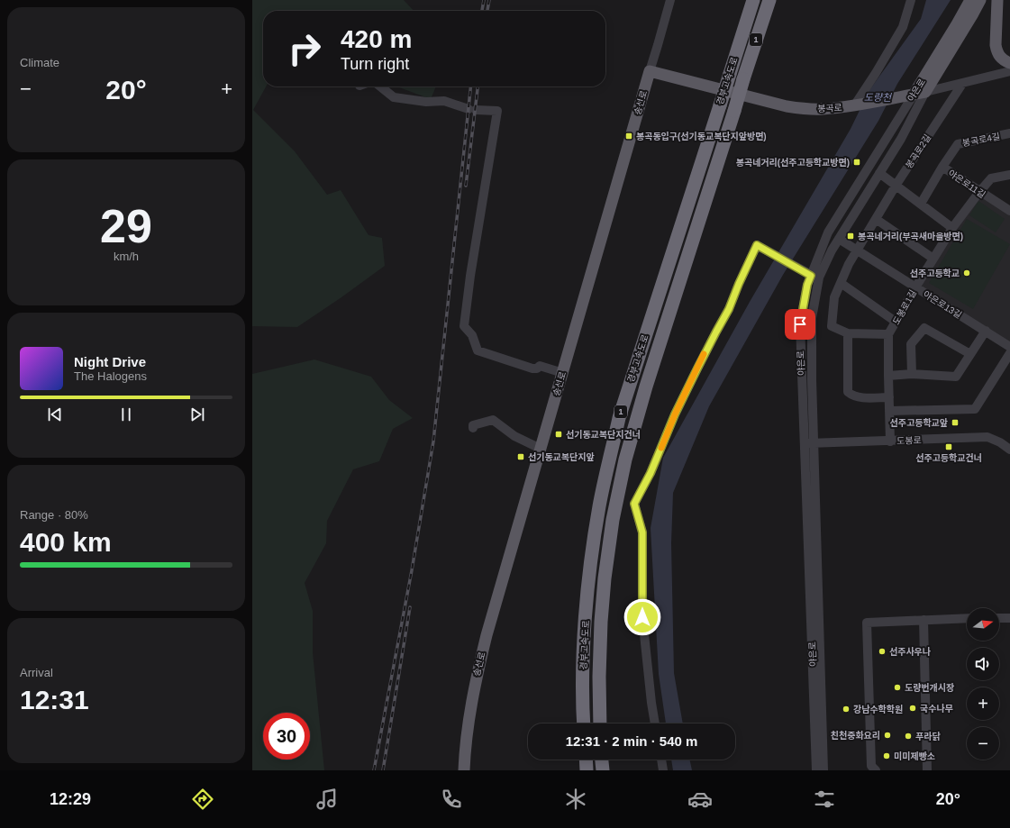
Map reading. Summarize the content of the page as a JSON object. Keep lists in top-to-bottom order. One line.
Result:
{"streets":{"highway":["1","경부고속도로"],"main road":["야은로","송선로","봉곡로"],"street":["봉곡로4길","봉곡로2길","야은로11길","야은로13길","도봉로1길","도봉로"]},"crossings":[["야은로","봉곡로"],["야은로","야은로13길"],["야은로","도봉로"],["송선로","봉곡로"],["봉곡로","봉곡로2길"],["봉곡로4길","야은로11길"],["봉곡로2길","야은로13길"],["봉곡로2길","도봉로1길"],["야은로11길","도봉로1길"],["야은로13길","도봉로1길"],["도봉로1길","도봉로"]],"water":["도량천"],"places":{"transit":["봉곡동입구(선기동교복단지앞방면)","봉곡네거리(선주고등학교방면)","봉곡네거리(부곡새마을방면)","선주고등학교앞","선기동교복단지건너","선주고등학교건너","선기동교복단지앞"],"other":["선주고등학교","선주사우나","도량번개시장","국수나무","강남수학학원","친천중화요리","푸라닭","미미제빵소"]},"north":"right","page":{"tile":["Climate",["29","km/h"],["Range · 80%","400 km"],["Arrival","12:31"]],"turn":["420 m","Turn right"],"heat":["−","20°","+"],"song":["Night Drive","The Halogens"],"map_buttons":["+","−"],"limit":"30","trip":"12:31 · 2 min · 540 m","tabs":["12:29","20°"]}}
